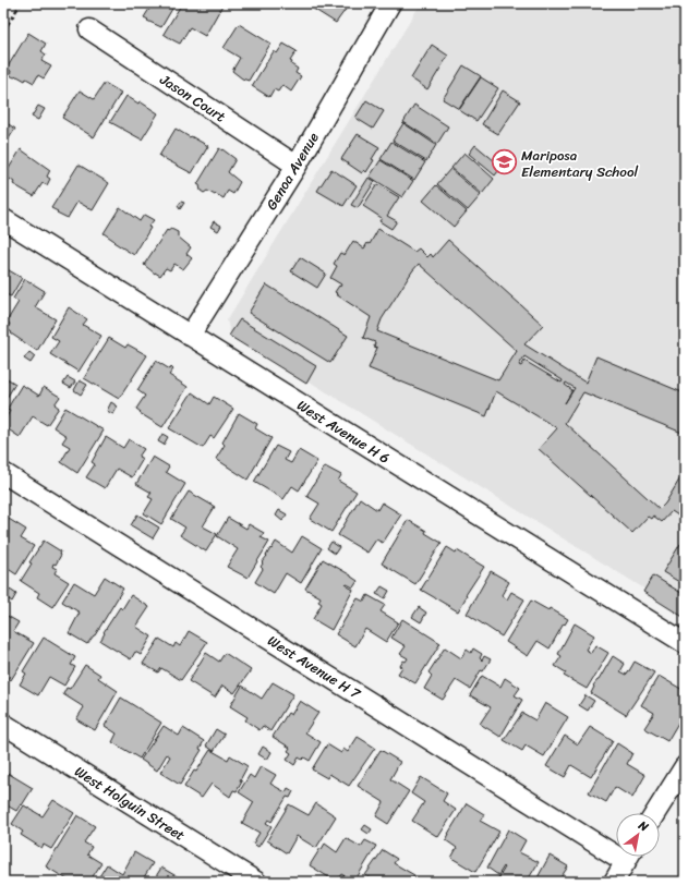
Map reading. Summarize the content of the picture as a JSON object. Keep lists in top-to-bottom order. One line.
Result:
{"streets":{"street":["Jason Court","Genoa Avenue","West Avenue H 6","West Avenue H 7","West Holguin Street"]},"crossings":[["Jason Court","Genoa Avenue"],["Genoa Avenue","West Avenue H 6"]],"places":{"school or university":["Mariposa Elementary School"]},"north":"top right"}
